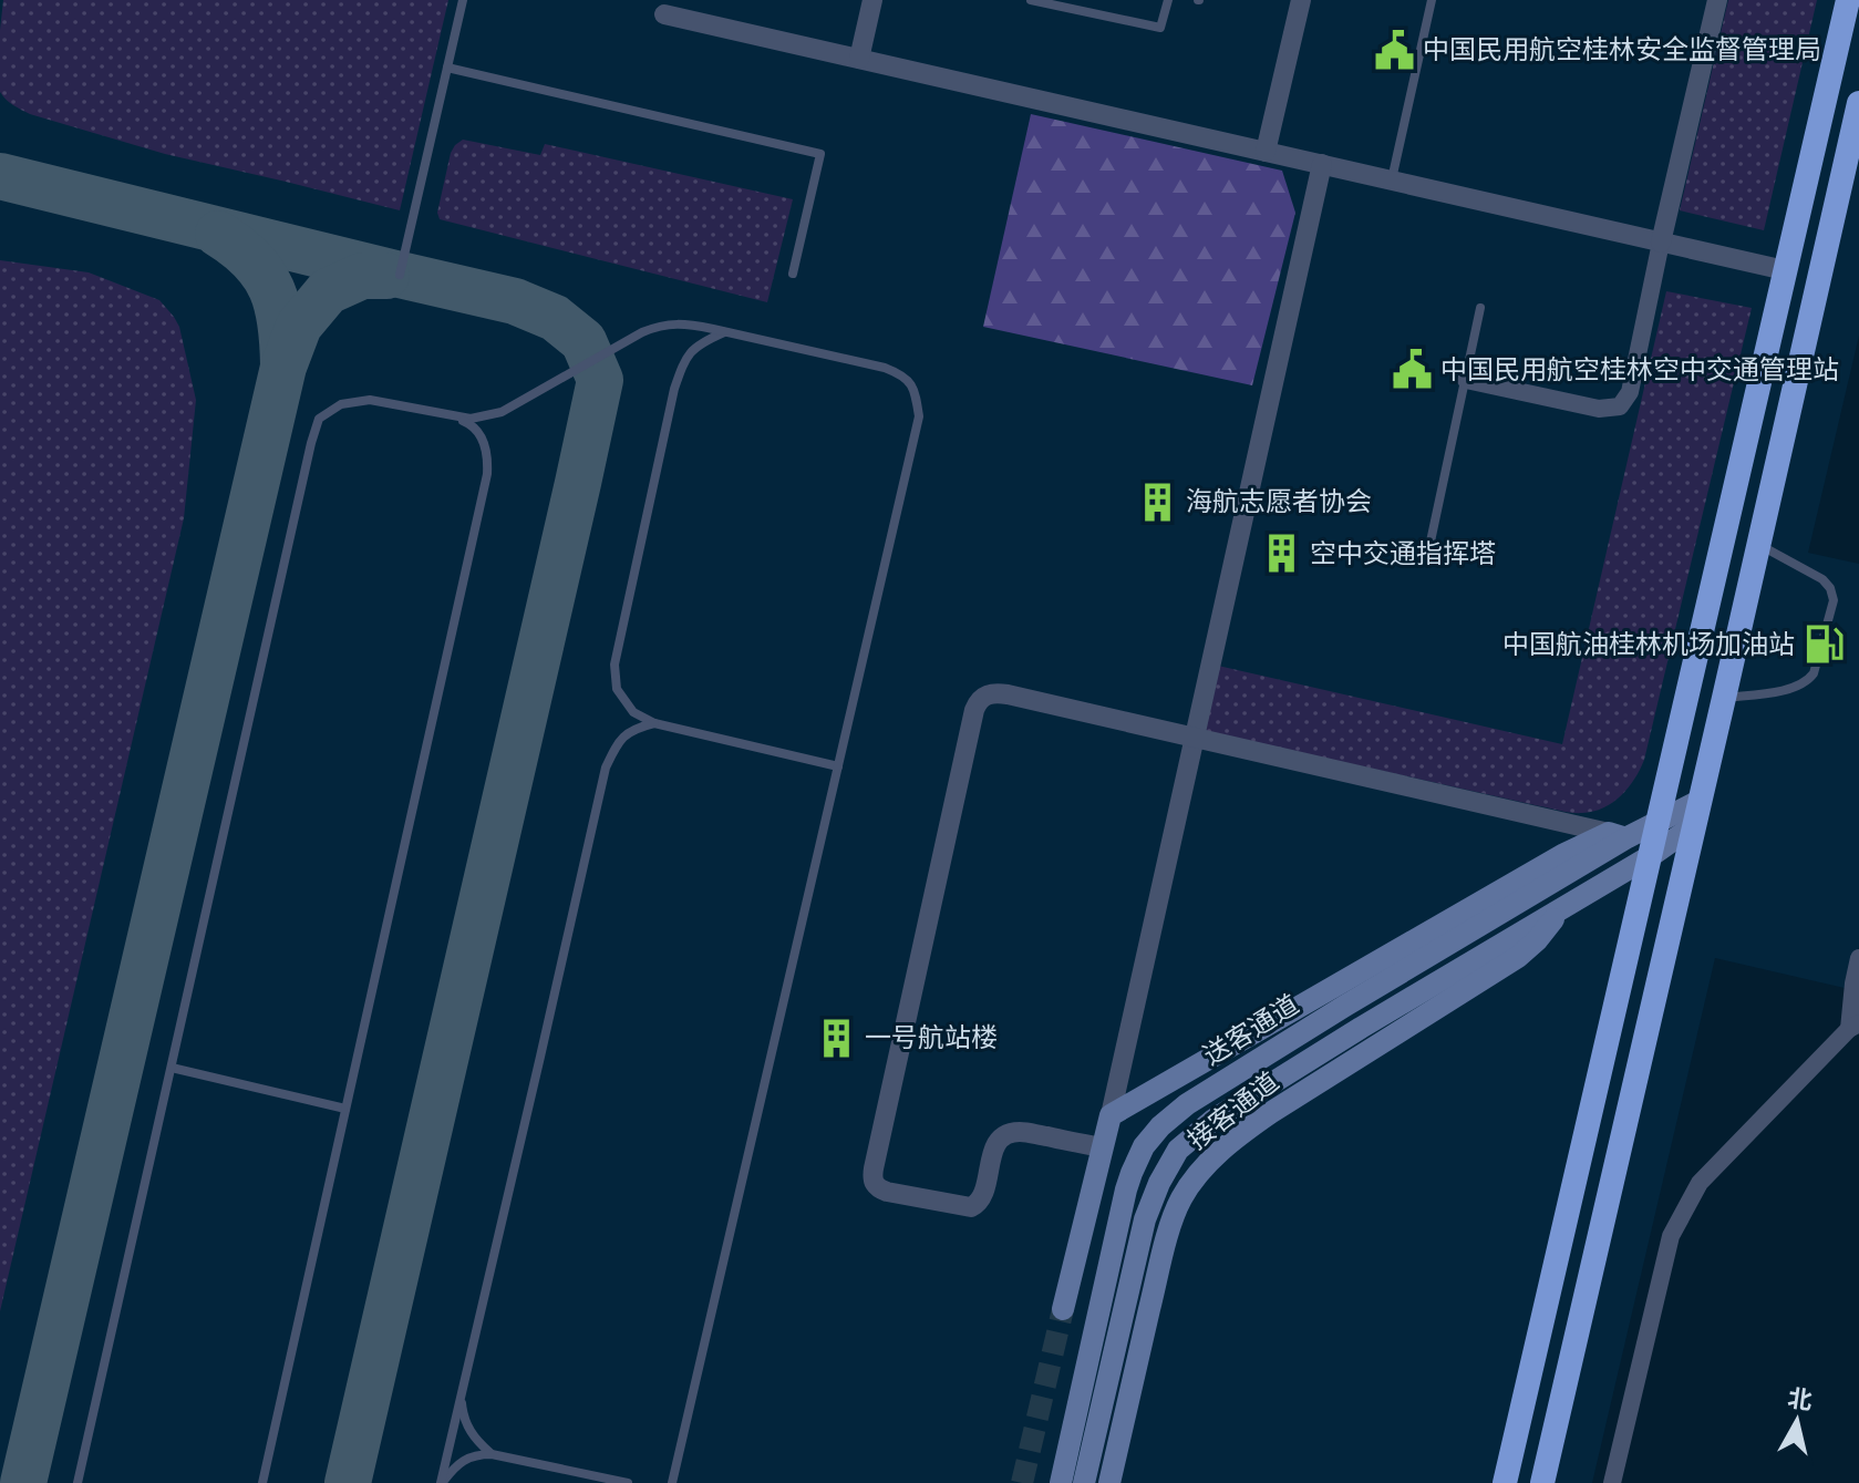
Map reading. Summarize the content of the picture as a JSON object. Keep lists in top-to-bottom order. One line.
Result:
{"streets":{"main road":["送客通道","接客通道"]},"crossings":[["送客通道","接客通道"]],"places":{"public building":["中国民用航空桂林安全监督管理局","中国民用航空桂林空中交通管理站"],"building":["海航志愿者协会","空中交通指挥塔","一号航站楼"],"fuel station":["中国航油桂林机场加油站"]},"north":"top"}
